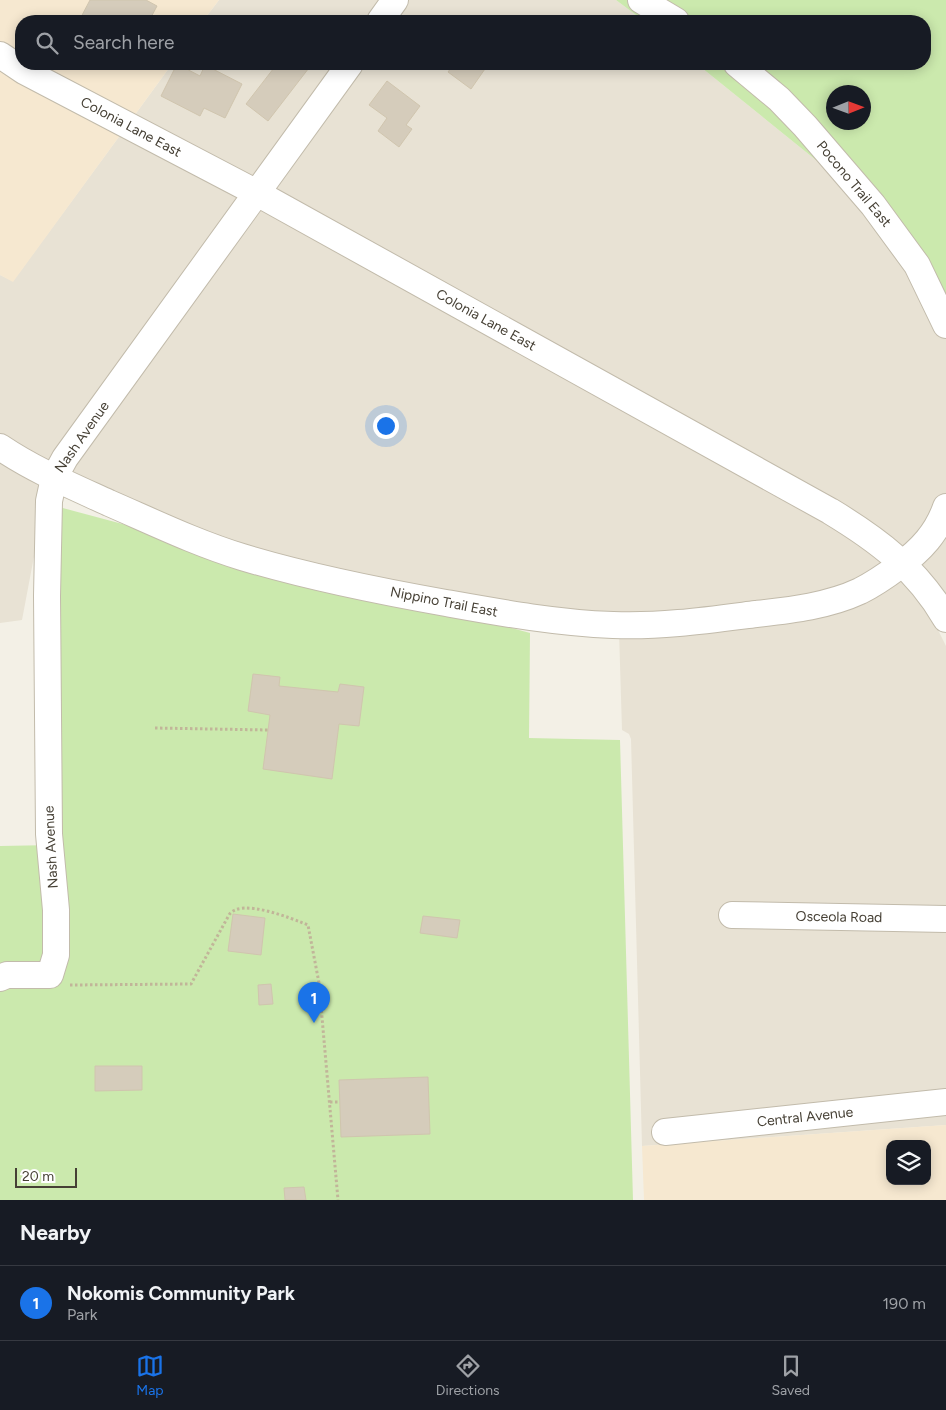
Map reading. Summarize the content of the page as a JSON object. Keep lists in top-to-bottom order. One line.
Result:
{"streets":{"street":["Colonia Lane East","Pocono Trail East","Nash Avenue","Nippino Trail East","Osceola Road","Central Avenue"]},"crossings":[["Colonia Lane East","Nash Avenue"],["Colonia Lane East","Nippino Trail East"],["Nash Avenue","Nippino Trail East"]],"scale_bar":"20 m","north":"right","page":{"search":"Search here","pins":"1","scale":"20 m","heading":"Nearby","list":[{"mark":"1","name":"Nokomis Community Park","note":"Park","value":"190 m"}],"nav":["Map","Directions","Saved"]}}
